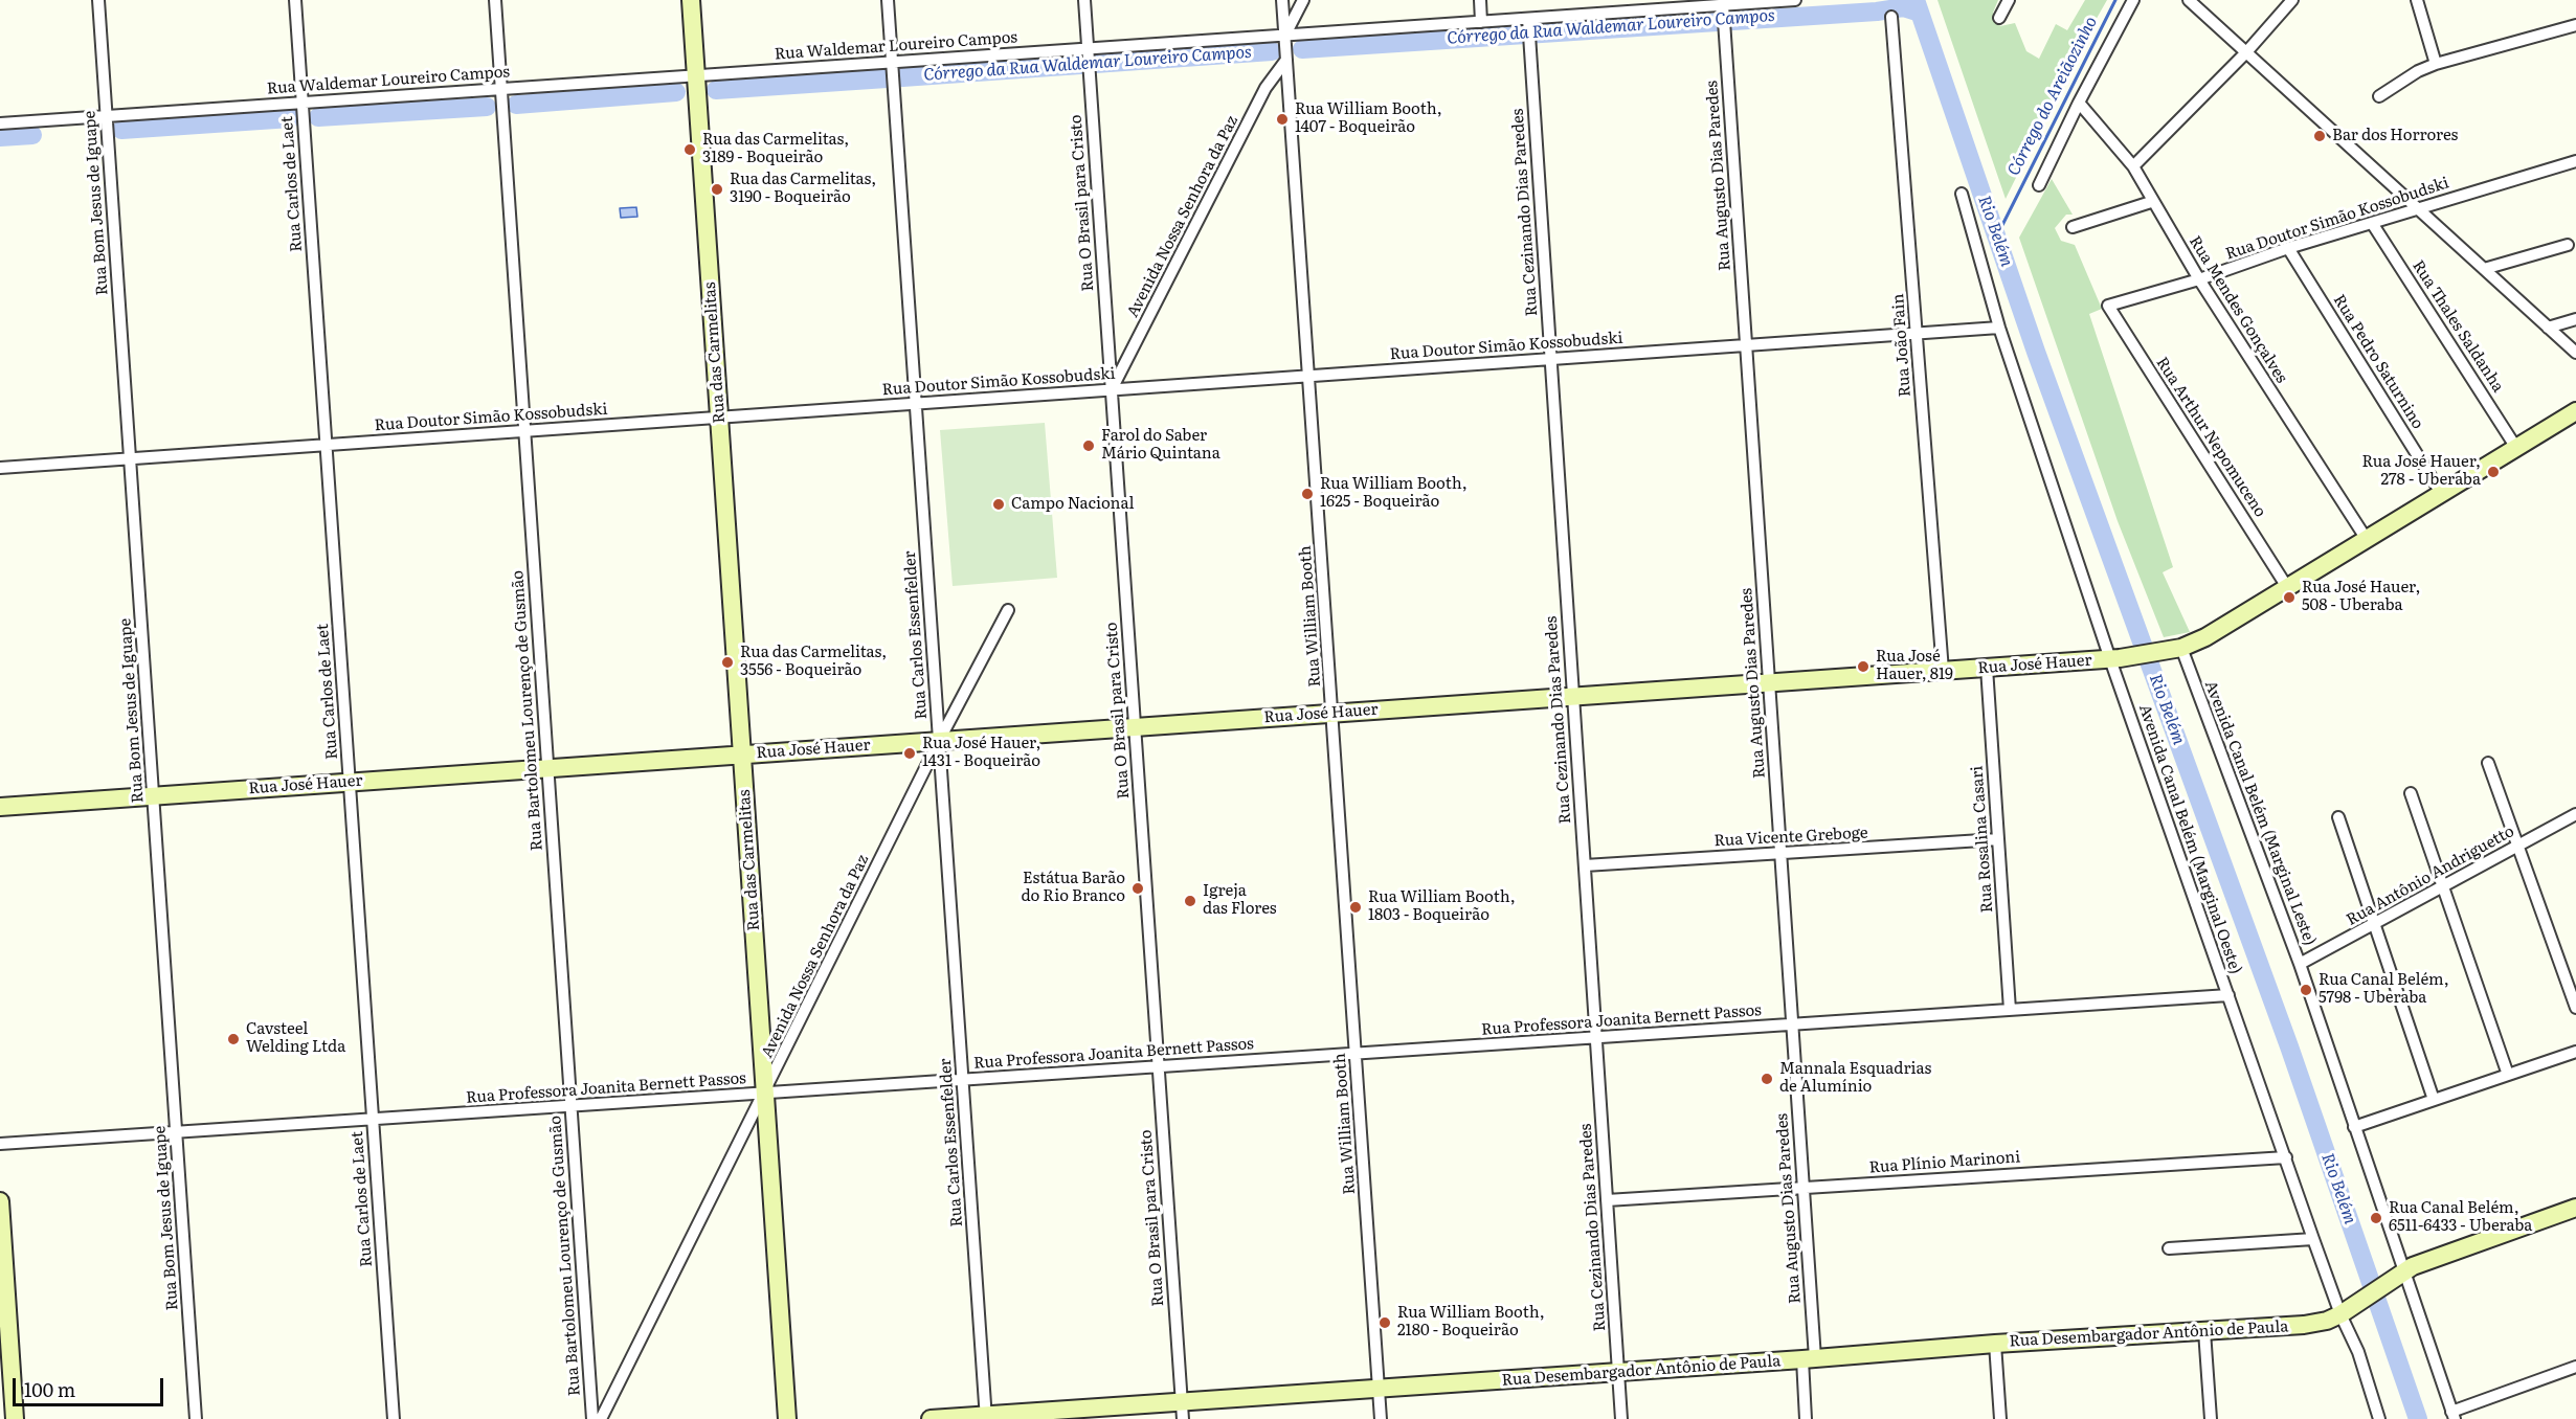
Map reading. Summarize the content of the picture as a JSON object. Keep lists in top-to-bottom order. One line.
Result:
{"streets":{"main road":["Rua das Carmelitas","Rua José Hauer","Rua Desembargador Antônio de Paula"],"street":["Rua Waldemar Loureiro Campos","Rua Augusto Dias Paredes","Rua Carlos de Laet","Rua Bom Jesus de Iguape","Rua O Brasil para Cristo","Rua Cezinando Dias Paredes","Avenida Nossa Senhora da Paz","Rua Doutor Simão Kossobudski","Rua Mendes Gonçalves","Rua Thales Saldanha","Rua João Fain","Rua Pedro Saturnino","Rua Arthur Nepomuceno","Rua William Booth","Rua Carlos Essenfelder","Rua Bartolomeu Lourenço de Gusmão","Avenida Canal Belém (Marginal Leste)","Rua Vicente Greboge","Rua Rosalina Casari","Avenida Canal Belém (Marginal Oeste)","Rua Antônio Andriguetto","Rua Professora Joanita Bernett Passos","Rua Plínio Marinoni"]},"crossings":[["Rua Waldemar Loureiro Campos","Rua Augusto Dias Paredes"],["Rua Waldemar Loureiro Campos","Rua Carlos de Laet"],["Rua Waldemar Loureiro Campos","Rua Bom Jesus de Iguape"],["Rua Waldemar Loureiro Campos","Rua O Brasil para Cristo"],["Rua Waldemar Loureiro Campos","Rua Cezinando Dias Paredes"],["Rua Waldemar Loureiro Campos","Rua das Carmelitas"],["Rua Waldemar Loureiro Campos","Rua William Booth"],["Rua Waldemar Loureiro Campos","Rua Carlos Essenfelder"],["Rua Waldemar Loureiro Campos","Rua Bartolomeu Lourenço de Gusmão"],["Rua Augusto Dias Paredes","Rua Doutor Simão Kossobudski"],["Rua Augusto Dias Paredes","Rua José Hauer"],["Rua Augusto Dias Paredes","Rua Vicente Greboge"],["Rua Augusto Dias Paredes","Rua Professora Joanita Bernett Passos"],["Rua Augusto Dias Paredes","Rua Plínio Marinoni"],["Rua Augusto Dias Paredes","Rua Desembargador Antônio de Paula"],["Rua Carlos de Laet","Rua Doutor Simão Kossobudski"],["Rua Carlos de Laet","Rua José Hauer"],["Rua Carlos de Laet","Rua Professora Joanita Bernett Passos"],["Rua Bom Jesus de Iguape","Rua Doutor Simão Kossobudski"],["Rua Bom Jesus de Iguape","Rua José Hauer"],["Rua Bom Jesus de Iguape","Rua Professora Joanita Bernett Passos"],["Rua O Brasil para Cristo","Avenida Nossa Senhora da Paz"],["Rua O Brasil para Cristo","Rua Doutor Simão Kossobudski"],["Rua O Brasil para Cristo","Rua José Hauer"],["Rua O Brasil para Cristo","Rua Professora Joanita Bernett Passos"],["Rua O Brasil para Cristo","Rua Desembargador Antônio de Paula"],["Rua Cezinando Dias Paredes","Rua Doutor Simão Kossobudski"],["Rua Cezinando Dias Paredes","Rua José Hauer"],["Rua Cezinando Dias Paredes","Rua Vicente Greboge"],["Rua Cezinando Dias Paredes","Rua Professora Joanita Bernett Passos"],["Rua Cezinando Dias Paredes","Rua Plínio Marinoni"],["Rua Cezinando Dias Paredes","Rua Desembargador Antônio de Paula"],["Avenida Nossa Senhora da Paz","Rua Doutor Simão Kossobudski"],["Avenida Nossa Senhora da Paz","Rua das Carmelitas"],["Avenida Nossa Senhora da Paz","Rua William Booth"],["Avenida Nossa Senhora da Paz","Rua Carlos Essenfelder"],["Avenida Nossa Senhora da Paz","Rua José Hauer"],["Avenida Nossa Senhora da Paz","Rua Professora Joanita Bernett Passos"],["Rua Doutor Simão Kossobudski","Rua Mendes Gonçalves"],["Rua Doutor Simão Kossobudski","Rua Thales Saldanha"],["Rua Doutor Simão Kossobudski","Rua João Fain"],["Rua Doutor Simão Kossobudski","Rua das Carmelitas"],["Rua Doutor Simão Kossobudski","Rua Pedro Saturnino"],["Rua Doutor Simão Kossobudski","Rua Arthur Nepomuceno"],["Rua Doutor Simão Kossobudski","Rua William Booth"],["Rua Doutor Simão Kossobudski","Rua Carlos Essenfelder"],["Rua Doutor Simão Kossobudski","Rua Bartolomeu Lourenço de Gusmão"],["Rua Doutor Simão Kossobudski","Avenida Canal Belém (Marginal Oeste)"],["Rua Mendes Gonçalves","Rua José Hauer"],["Rua Thales Saldanha","Rua José Hauer"],["Rua João Fain","Rua José Hauer"],["Rua das Carmelitas","Rua José Hauer"],["Rua das Carmelitas","Rua Professora Joanita Bernett Passos"],["Rua Pedro Saturnino","Rua José Hauer"],["Rua Arthur Nepomuceno","Rua José Hauer"],["Rua William Booth","Rua José Hauer"],["Rua William Booth","Rua Professora Joanita Bernett Passos"],["Rua William Booth","Rua Desembargador Antônio de Paula"],["Rua Carlos Essenfelder","Rua José Hauer"],["Rua Carlos Essenfelder","Rua Professora Joanita Bernett Passos"],["Rua Carlos Essenfelder","Rua Desembargador Antônio de Paula"],["Rua José Hauer","Rua Bartolomeu Lourenço de Gusmão"],["Rua José Hauer","Avenida Canal Belém (Marginal Leste)"],["Rua José Hauer","Rua Rosalina Casari"],["Rua José Hauer","Avenida Canal Belém (Marginal Oeste)"],["Rua Bartolomeu Lourenço de Gusmão","Rua Professora Joanita Bernett Passos"],["Avenida Canal Belém (Marginal Leste)","Rua Antônio Andriguetto"],["Avenida Canal Belém (Marginal Leste)","Rua Desembargador Antônio de Paula"],["Rua Vicente Greboge","Rua Rosalina Casari"],["Rua Rosalina Casari","Rua Professora Joanita Bernett Passos"],["Avenida Canal Belém (Marginal Oeste)","Rua Professora Joanita Bernett Passos"],["Avenida Canal Belém (Marginal Oeste)","Rua Plínio Marinoni"],["Avenida Canal Belém (Marginal Oeste)","Rua Desembargador Antônio de Paula"]],"water":["Córrego da Rua Waldemar Loureiro Campos","Córrego do Areiãozinho","Rio Belém"],"places":["Rua William Booth, 1407 - Boqueirão","Bar dos Horrores","Rua das Carmelitas, 3189 - Boqueirão","Rua das Carmelitas, 3190 - Boqueirão","Farol do Saber Mário Quintana","Rua José Hauer, 278 - Uberaba","Rua William Booth, 1625 - Boqueirão","Campo Nacional","Rua José Hauer, 508 - Uberaba","Rua das Carmelitas, 3556 - Boqueirão","Rua José Hauer, 819","Rua José Hauer, 1431 - Boqueirão","Estátua Barão do Rio Branco","Igreja das Flores","Rua William Booth, 1803 - Boqueirão","Rua Canal Belém, 5798 - Uberaba","Cavsteel Welding Ltda","Mannala Esquadrias de Alumínio","Rua Canal Belém, 6511-6433 - Uberaba","Rua William Booth, 2180 - Boqueirão"],"scale_bar":"100 m"}
